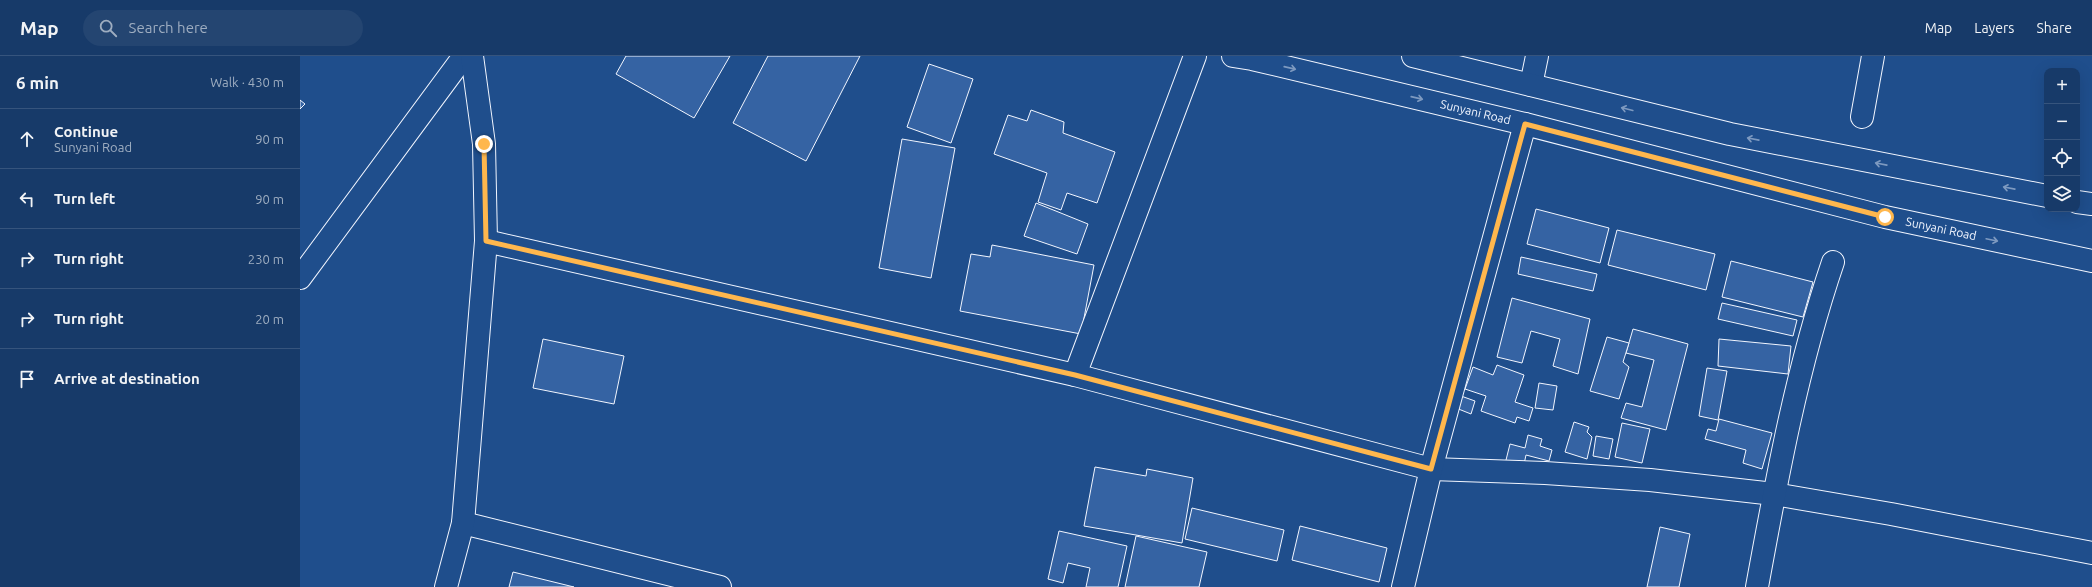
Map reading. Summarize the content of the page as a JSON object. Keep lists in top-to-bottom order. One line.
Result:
{"streets":{"street":["Sunyani Road"]},"page":{"header":"Map","search":"Search here","nav":["Map","Layers","Share"],"heading":["6 min","Walk · 430 m"],"map_buttons":["+","−"],"list":[["Continue","Sunyani Road","90 m"],["Turn left","90 m"],["Turn right","230 m"],["Turn right","20 m"],"Arrive at destination"]}}
